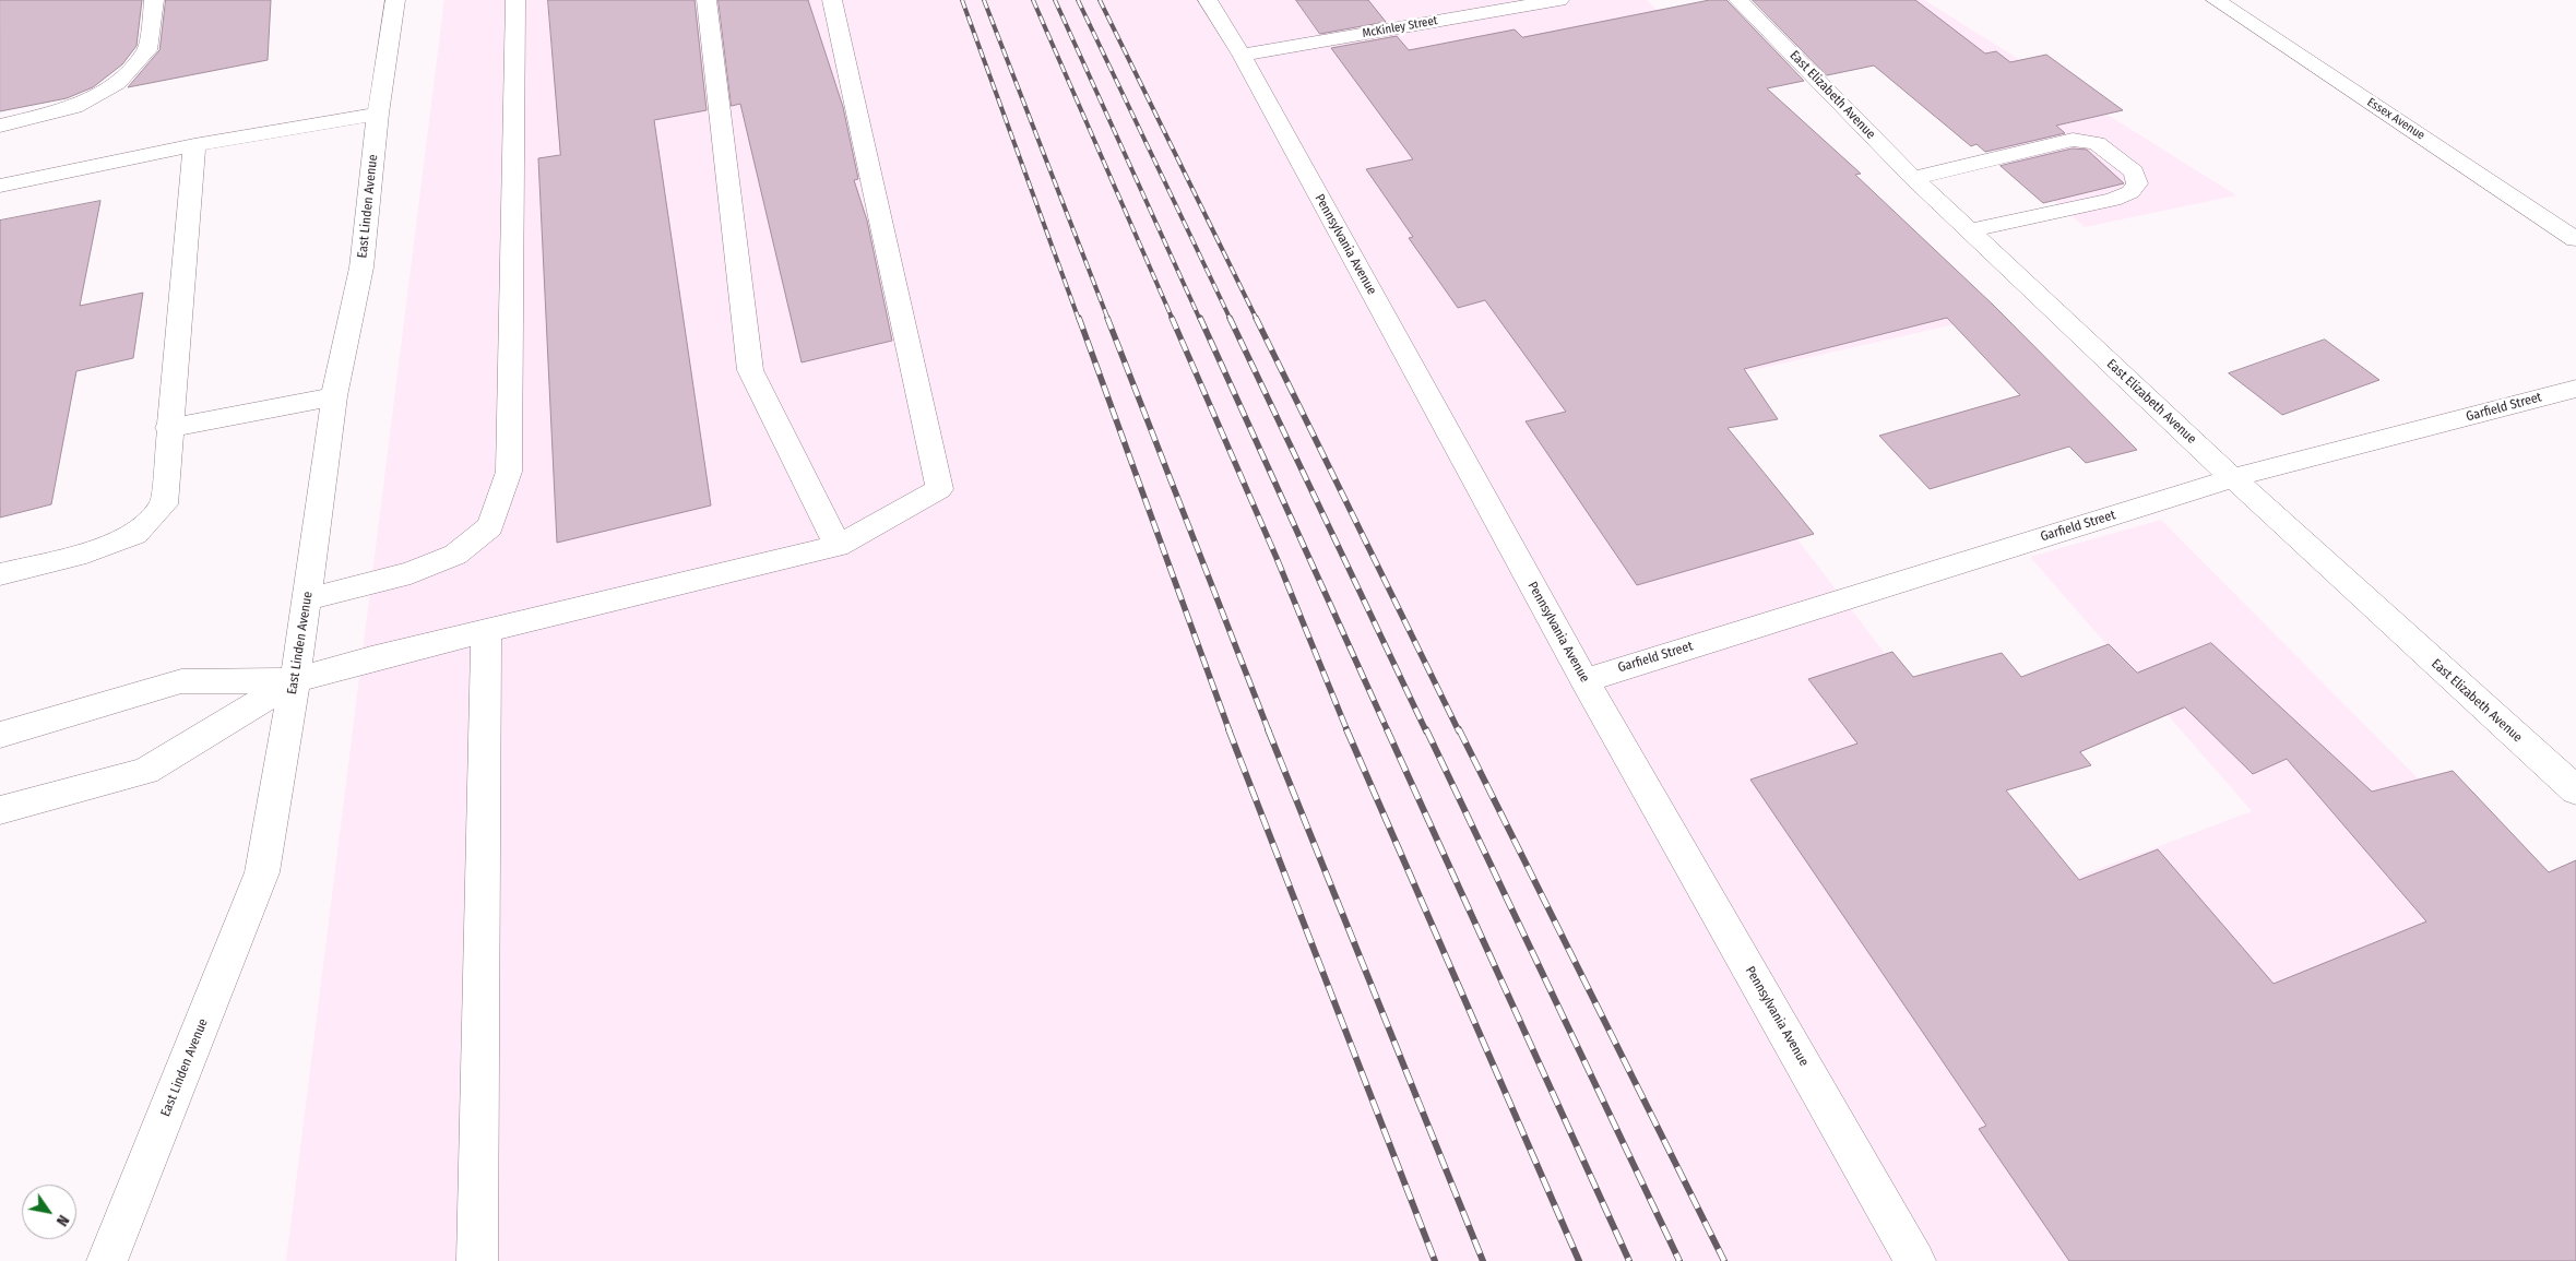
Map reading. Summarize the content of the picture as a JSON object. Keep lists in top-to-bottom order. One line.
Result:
{"streets":{"street":["McKinley Street","East Elizabeth Avenue","Essex Avenue","East Linden Avenue","Pennsylvania Avenue","Garfield Street"]},"crossings":[["McKinley Street","Pennsylvania Avenue"],["East Elizabeth Avenue","Garfield Street"],["Pennsylvania Avenue","Garfield Street"]],"north":"bottom right"}
